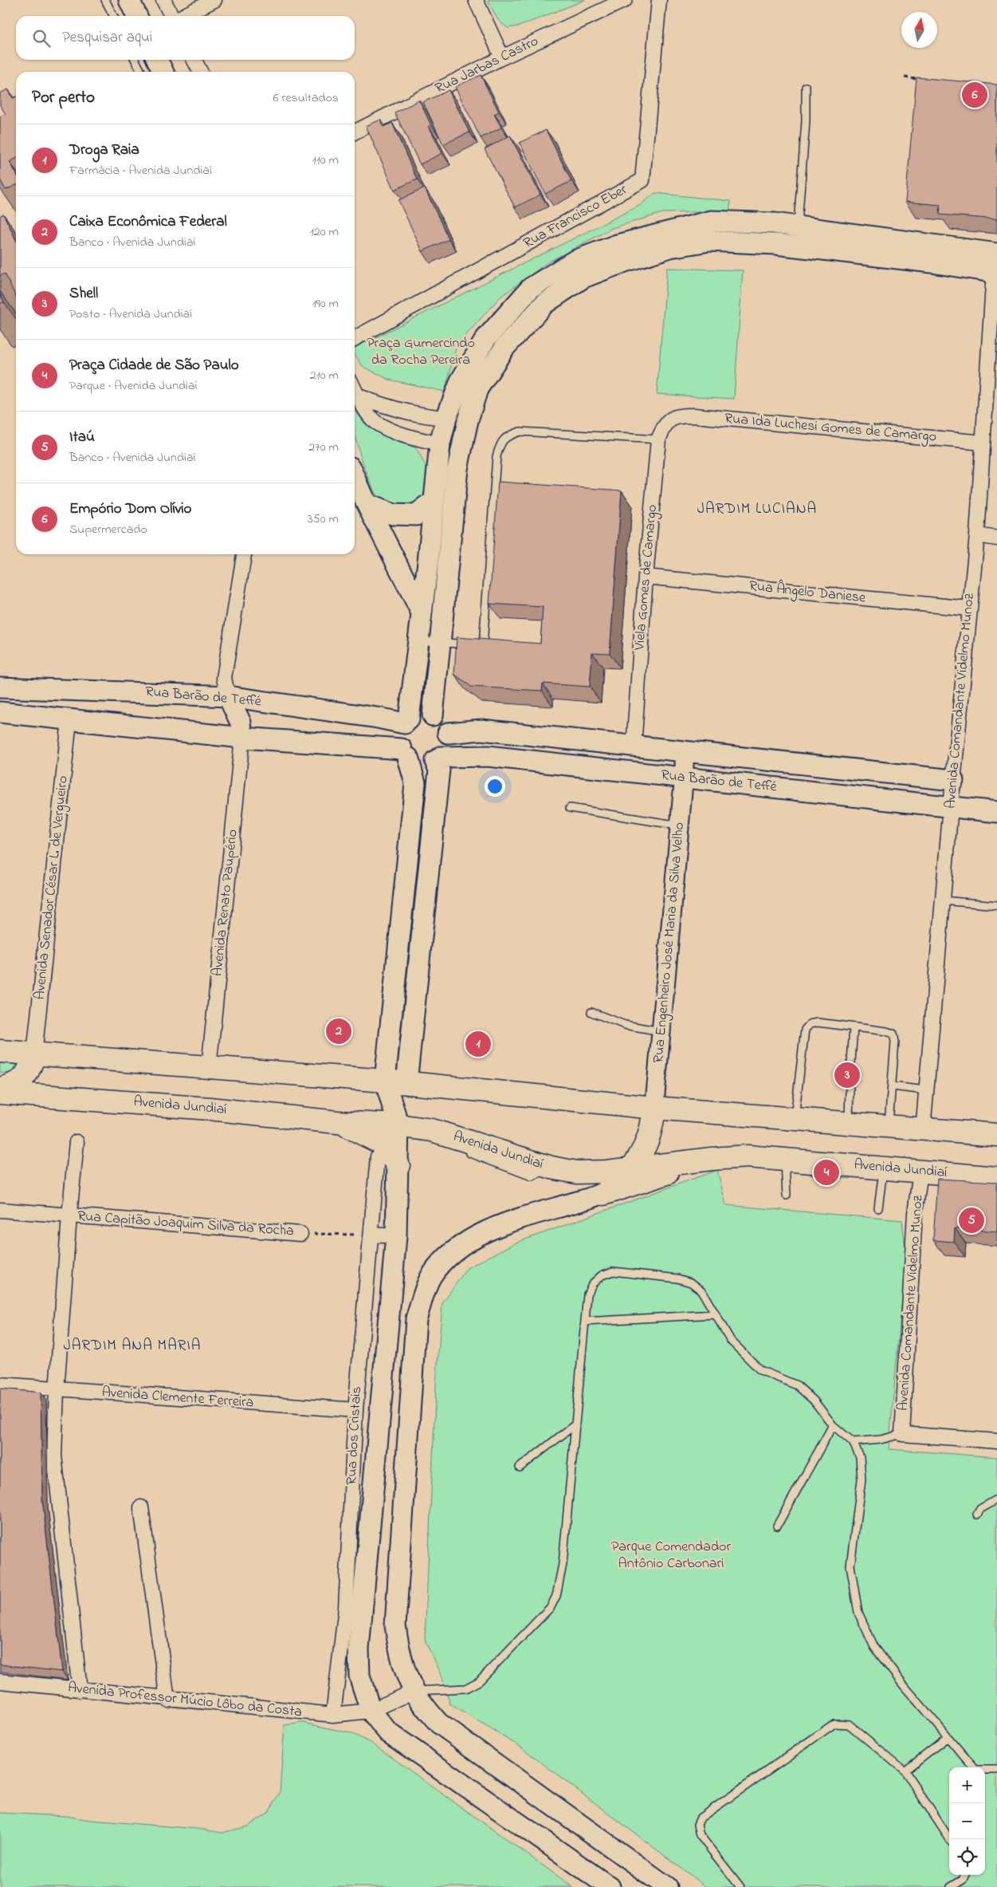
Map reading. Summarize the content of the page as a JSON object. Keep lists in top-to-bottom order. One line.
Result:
{"streets":{"main road":["Rua Barão de Teffé","Avenida Jundiaí"],"street":["Rua Jarbas Castro","Rua Francisco Eber","Rua Ida Luchesi Gomes de Camargo","Viela Gomes de Camargo","Rua Ângelo Daniese","Avenida Comandante Videlmo Munoz","Avenida Senador César L. de Vergueiro","Avenida Renato Paupério","Rua Engenheiro José Maria da Silva Velho","Rua Capitão Joaquim Silva da Rocha","Avenida Clemente Ferreira","Rua dos Cristais","Avenida Professor Múcio Lôbo da Costa"]},"crossings":[["Rua Ida Luchesi Gomes de Camargo","Viela Gomes de Camargo"],["Rua Ida Luchesi Gomes de Camargo","Avenida Comandante Videlmo Munoz"],["Viela Gomes de Camargo","Rua Ângelo Daniese"],["Viela Gomes de Camargo","Rua Barão de Teffé"],["Rua Ângelo Daniese","Avenida Comandante Videlmo Munoz"],["Rua Barão de Teffé","Avenida Comandante Videlmo Munoz"],["Rua Barão de Teffé","Rua Engenheiro José Maria da Silva Velho"],["Avenida Comandante Videlmo Munoz","Avenida Jundiaí"],["Rua Capitão Joaquim Silva da Rocha","Rua dos Cristais"],["Avenida Clemente Ferreira","Rua dos Cristais"],["Rua dos Cristais","Avenida Professor Múcio Lôbo da Costa"]],"districts":["JARDIM LUCIANA","JARDIM ANA MARIA"],"parks":["Praça Gumercindo da Rocha Pereira","Parque Comendador Antônio Carbonari"],"north":"top","page":{"search":"Pesquisar aqui","heading":["Por perto","6 resultados"],"pins":["6","2","1","3","4","5"],"list":[{"mark":"1","name":"Droga Raia","note":"Farmácia · Avenida Jundiaí","value":"110 m"},{"mark":"2","name":"Caixa Econômica Federal","note":"Banco · Avenida Jundiaí","value":"120 m"},{"mark":"3","name":"Shell","note":"Posto · Avenida Jundiaí","value":"190 m"},{"mark":"4","name":"Praça Cidade de São Paulo","note":"Parque · Avenida Jundiaí","value":"210 m"},{"mark":"5","name":"Itaú","note":"Banco · Avenida Jundiaí","value":"270 m"},{"mark":"6","name":"Empório Dom Olívio","note":"Supermercado","value":"350 m"}],"map_buttons":["+","−"]}}
